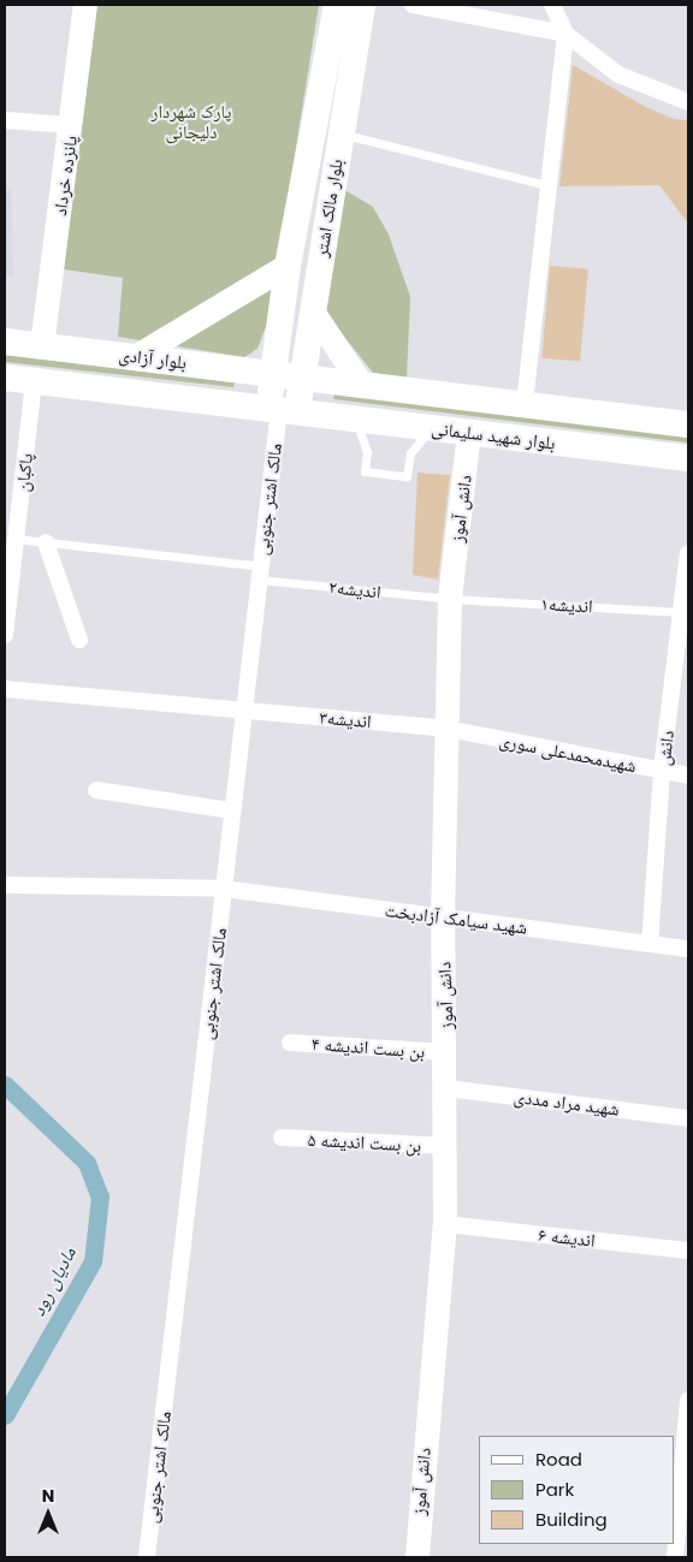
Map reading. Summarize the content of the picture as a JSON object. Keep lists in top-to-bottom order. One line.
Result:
{"streets":{"main road":["پانزده خرداد","بلوار مالک اشتر","بلوار آزادی","بلوار شهید سلیمانی","دانش آموز"],"street":["پاکبان","مالک اشتر جنوبی","اندیشه۳","دانش","شهیدمحمدعلی سوری","شهید سیامک آزادبخت","بن بست اندیشه ۴","شهید مراد مددی","بن بست اندیشه ۵","اندیشه ۶"],"lane":["اندیشه۲","اندیشه۱"]},"crossings":[["پانزده خرداد","بلوار آزادی"],["بلوار مالک اشتر","بلوار آزادی"],["بلوار مالک اشتر","بلوار شهید سلیمانی"],["بلوار مالک اشتر","مالک اشتر جنوبی"],["بلوار آزادی","بلوار شهید سلیمانی"],["بلوار آزادی","پاکبان"],["بلوار آزادی","مالک اشتر جنوبی"],["بلوار شهید سلیمانی","مالک اشتر جنوبی"],["بلوار شهید سلیمانی","دانش آموز"],["پاکبان","اندیشه۲"],["مالک اشتر جنوبی","اندیشه۲"],["مالک اشتر جنوبی","اندیشه۳"],["مالک اشتر جنوبی","شهید سیامک آزادبخت"],["دانش آموز","اندیشه۲"],["دانش آموز","اندیشه۱"],["دانش آموز","اندیشه۳"],["دانش آموز","شهیدمحمدعلی سوری"],["دانش آموز","شهید سیامک آزادبخت"],["دانش آموز","بن بست اندیشه ۴"],["دانش آموز","شهید مراد مددی"],["دانش آموز","بن بست اندیشه ۵"],["دانش آموز","اندیشه ۶"],["اندیشه۲","اندیشه۱"],["اندیشه۱","دانش"],["اندیشه۳","شهیدمحمدعلی سوری"],["دانش","شهیدمحمدعلی سوری"],["دانش","شهید سیامک آزادبخت"]],"water":["مادیان رود"],"parks":["پارک شهردار دلیجانی"],"legend":["Road","Park","Building"],"north":"top"}
